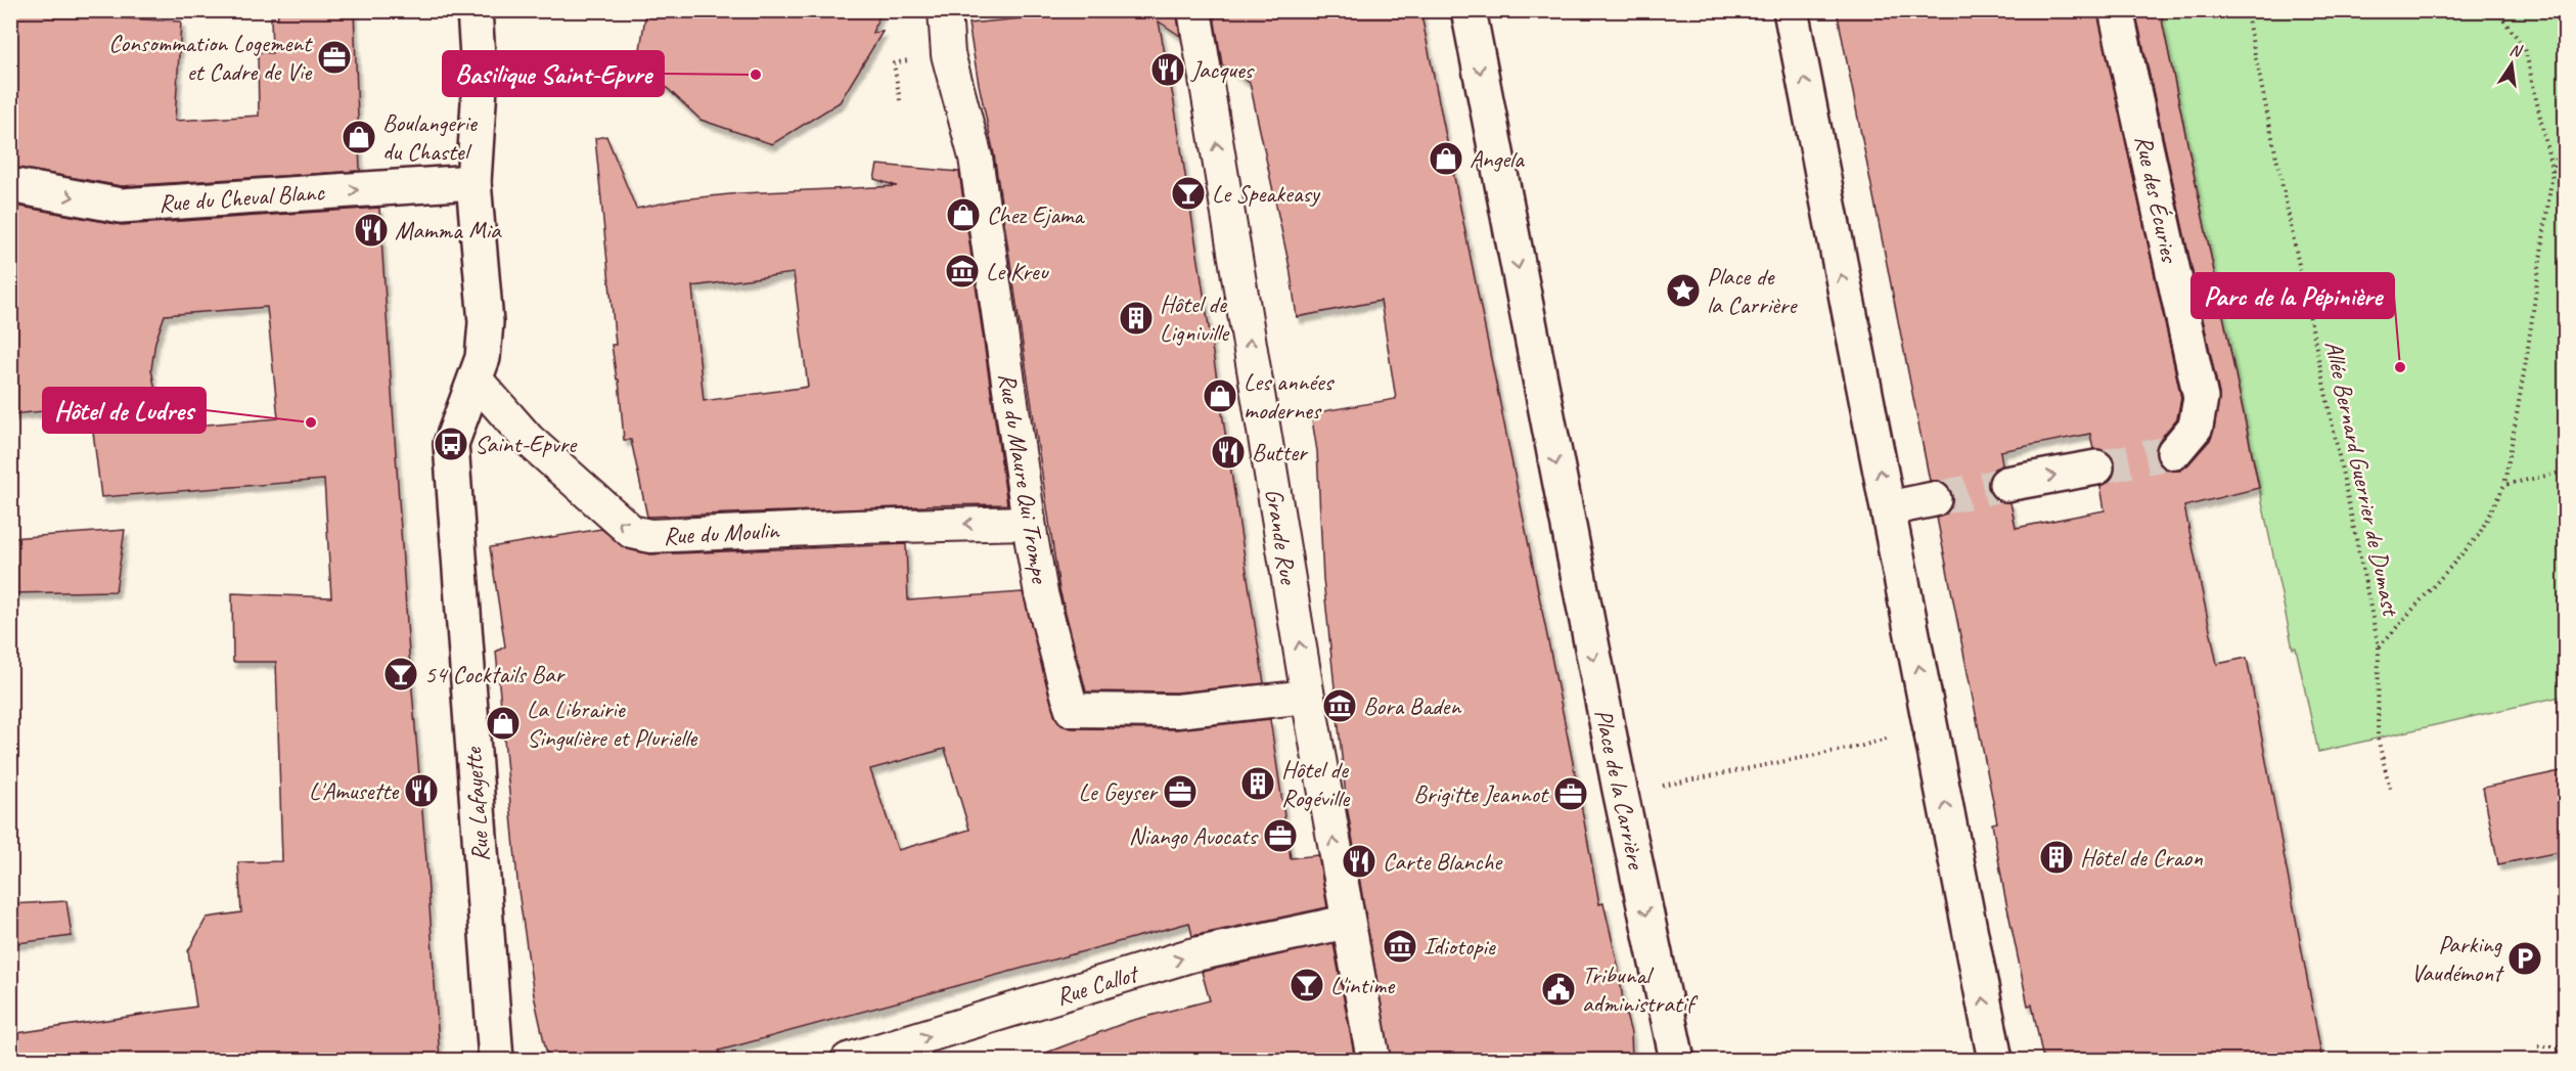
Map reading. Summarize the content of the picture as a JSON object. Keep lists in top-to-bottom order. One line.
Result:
{"streets":{"street":["Rue du Cheval Blanc","Rue des Écuries","Rue du Maure Qui Trompe","Rue du Moulin","Grande Rue","Place de la Carrière","Rue Lafayette","Rue Callot"],"path":["Allée Bernard Guerrier de Dumast"]},"crossings":[["Rue du Cheval Blanc","Rue Lafayette"],["Rue du Maure Qui Trompe","Rue du Moulin"],["Rue du Maure Qui Trompe","Grande Rue"],["Rue du Moulin","Rue Lafayette"],["Grande Rue","Rue Callot"]],"one_way":["Rue du Cheval Blanc","Rue du Moulin","Grande Rue","Place de la Carrière","Rue Callot"],"places":{"office":["Consommation Logement et Cadre de Vie","Le Geyser","Brigitte Jeannot","Niango Avocats"],"restaurant":["Jacques","Mamma Mia","Butter","L'Amusette","Carte Blanche"],"other":["Basilique Saint-Epvre","Parc de la Pépinière","Hôtel de Ludres"],"shop":["Boulangerie du Chastel","Angela","Chez Ejama","Les années modernes","La Librairie Singulière et Plurielle"],"bar":["Le Speakeasy","54 Cocktails Bar","L'intime"],"museum":["Le Kreu","Bora Baden","Idiotopie"],"place":["Place de la Carrière"],"building":["Hôtel de Ligniville","Hôtel de Rogéville","Hôtel de Craon"],"bus stop":["Saint-Epvre"],"parking":["Parking Vaudémont"],"public building":["Tribunal administratif"]},"north":"top"}
